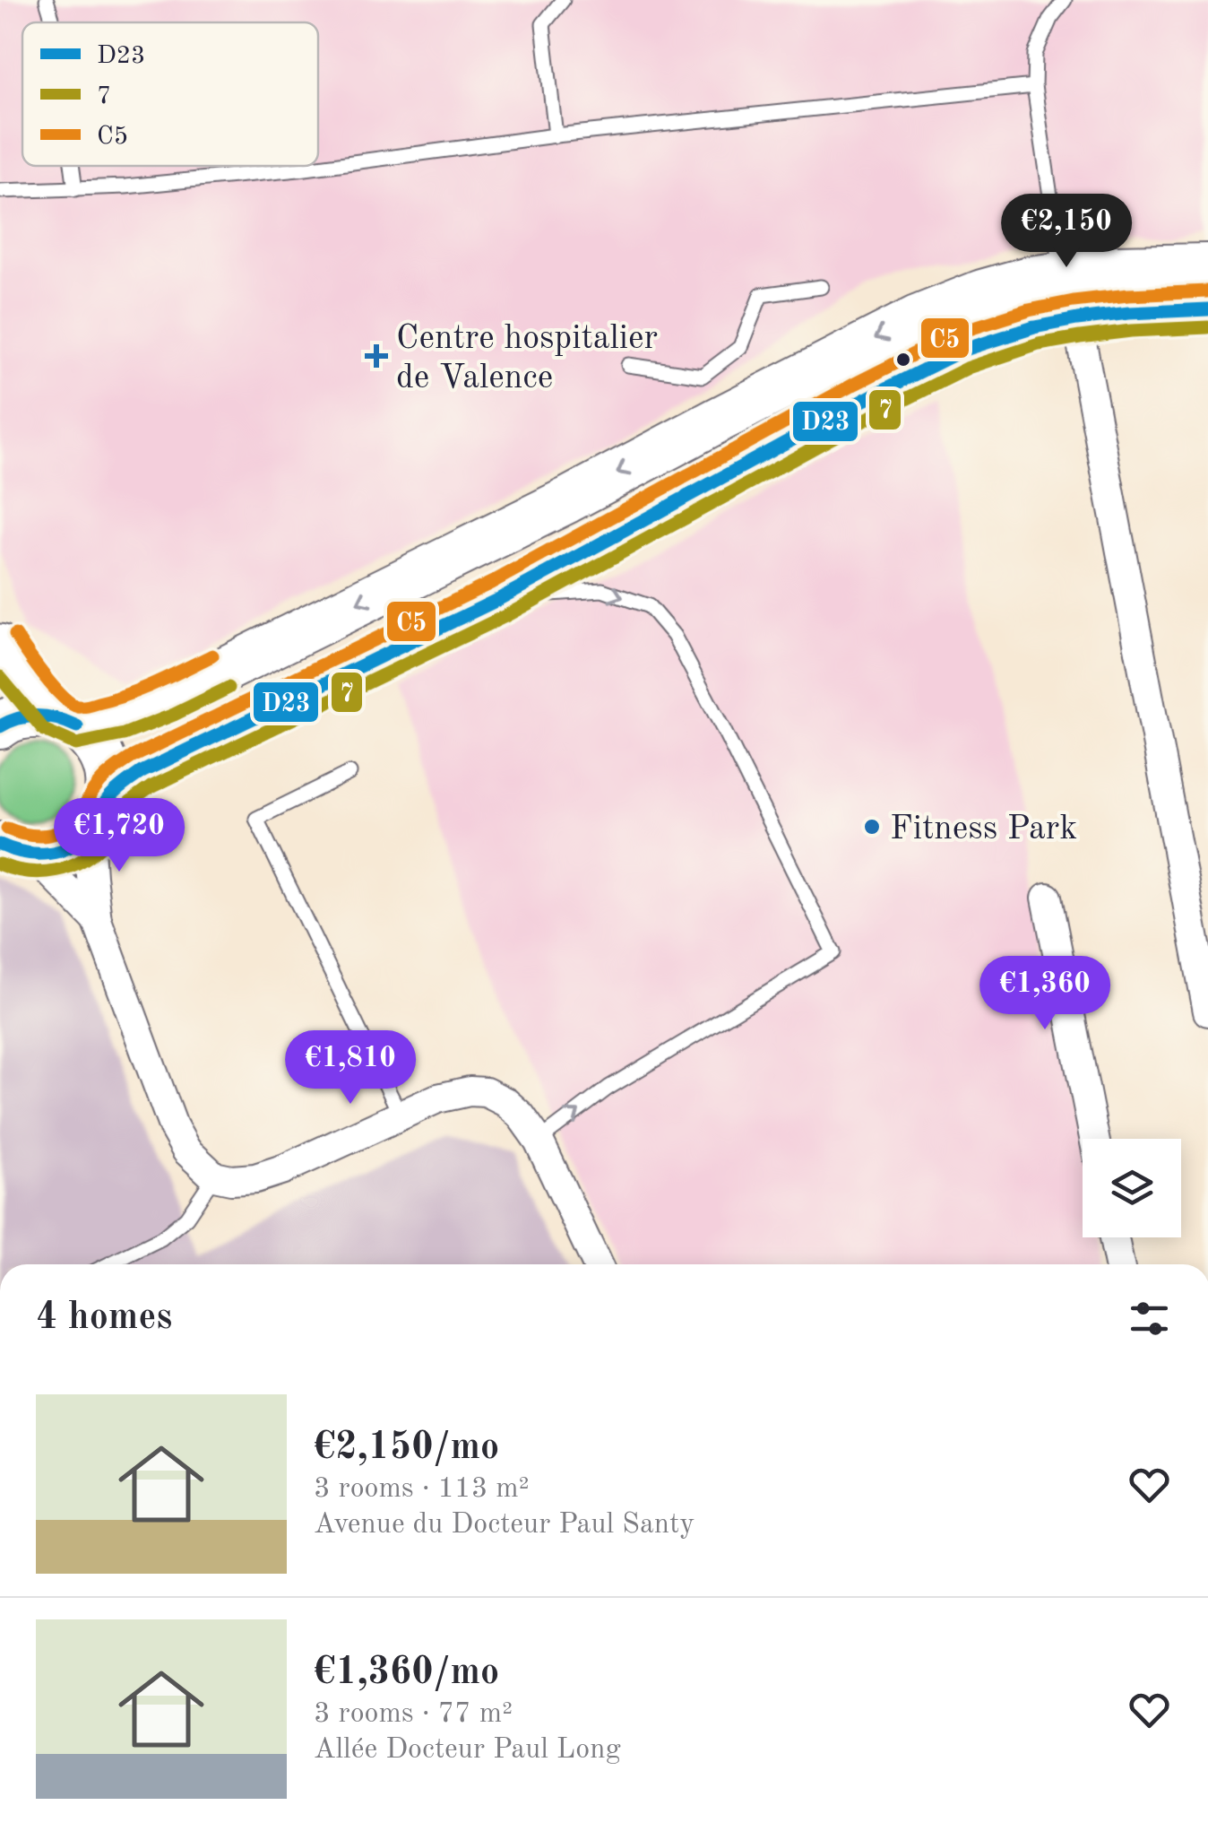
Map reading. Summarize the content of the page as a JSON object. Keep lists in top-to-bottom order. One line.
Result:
{"places":{"health":["Centre hospitalier de Valence"],"other":["Fitness Park"]},"lines":["transit line C5","transit line D23","transit line 7"],"legend":["D23","7","C5"],"page":{"price":["€2,150","€1,720","€1,360","€1,810"],"heading":"4 homes","list":[{"name":"€2,150/mo","note":"3 rooms · 113 m² · Avenue du Docteur Paul Santy"},{"name":"€1,360/mo","note":"3 rooms · 77 m² · Allée Docteur Paul Long"}]}}
